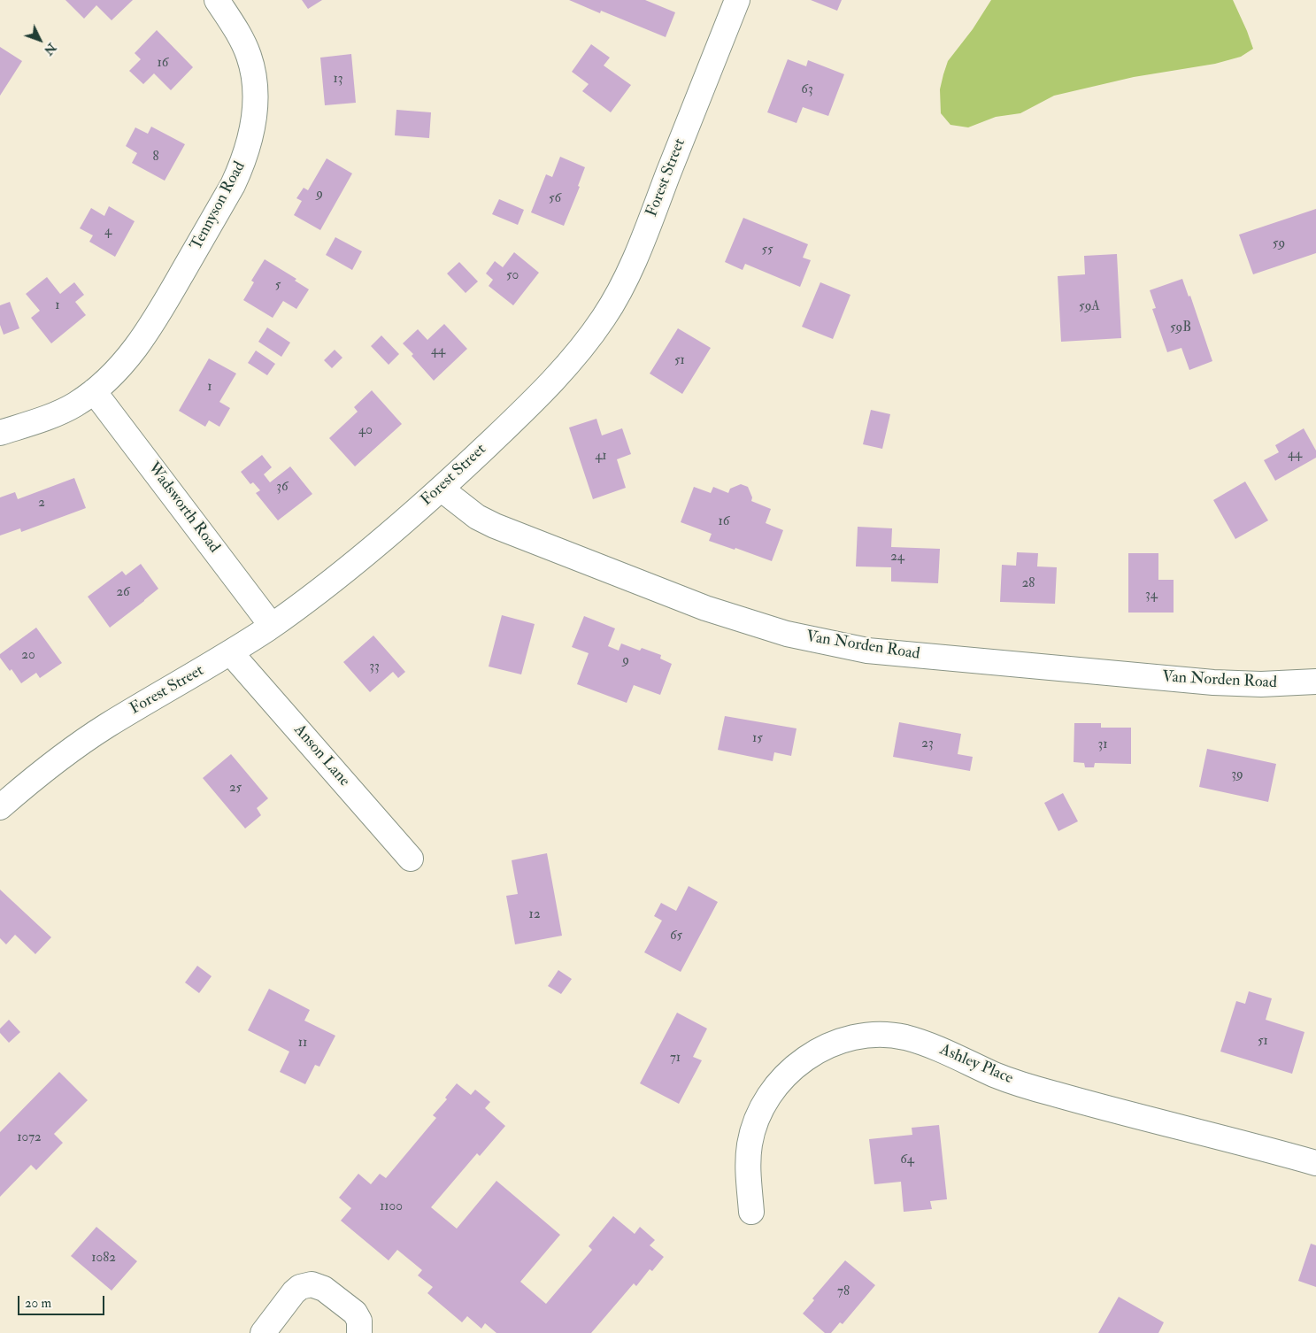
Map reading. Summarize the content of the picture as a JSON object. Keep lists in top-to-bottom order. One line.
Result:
{"streets":{"street":["Forest Street","Tennyson Road","Wadsworth Road","Van Norden Road","Anson Lane","Ashley Place"]},"crossings":[["Forest Street","Wadsworth Road"],["Forest Street","Van Norden Road"],["Forest Street","Anson Lane"],["Tennyson Road","Wadsworth Road"]],"house_numbers":["16","13","63","8","9","56","4","59","55","50","5","1","59A","59B","44","51","1","40","44","41","36","2","16","24","28","26","34","20","9","33","15","23","31","39","25","12","65","51","11","71","1072","64","1100","1082","78"],"scale_bar":"20 m","north":"bottom right"}
